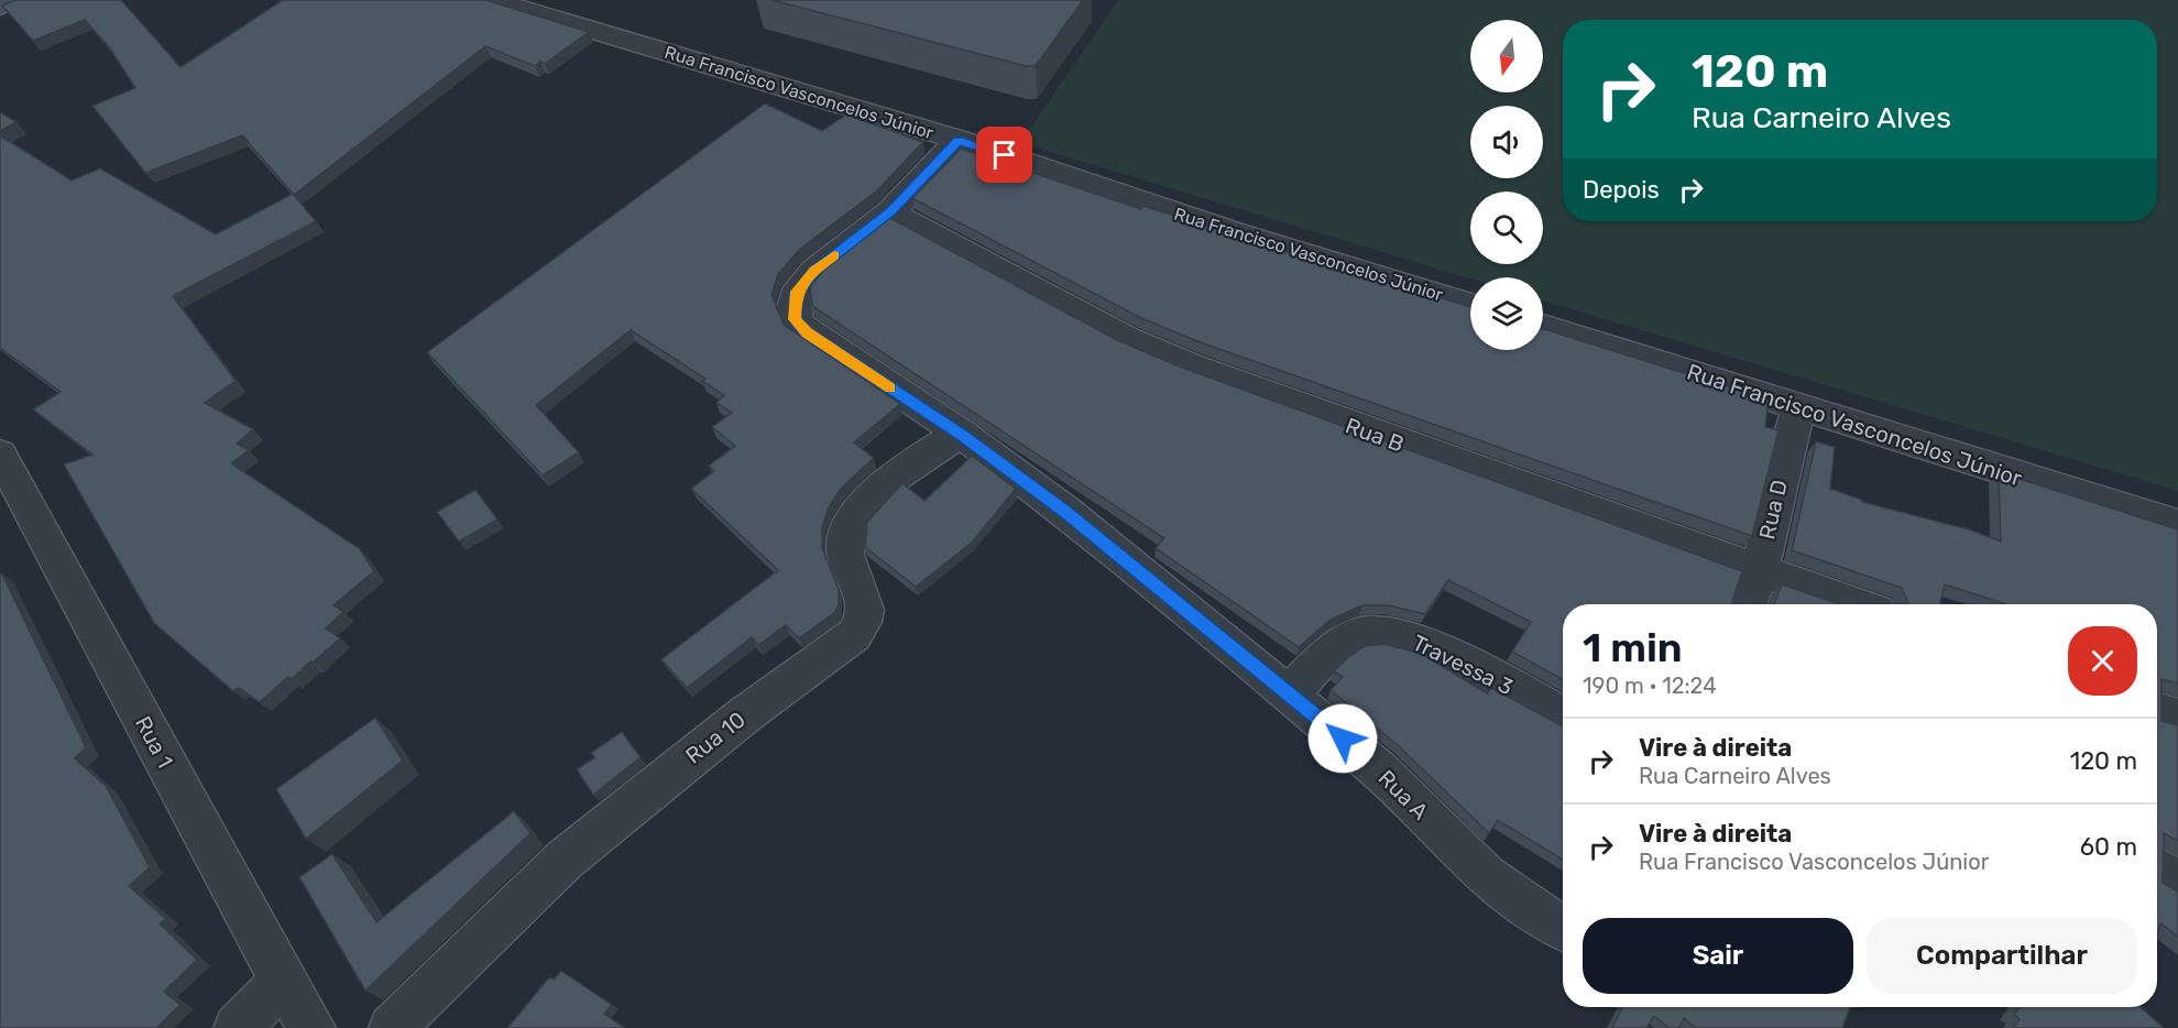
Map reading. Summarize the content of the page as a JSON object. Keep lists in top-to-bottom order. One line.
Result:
{"streets":{"street":["Rua Francisco Vasconcelos Júnior","Rua B","Rua D","Travessa 3","Rua 10","Rua 1","Rua A"]},"crossings":[["Rua Francisco Vasconcelos Júnior","Rua D"],["Rua B","Rua D"],["Rua B","Rua A"],["Travessa 3","Rua A"],["Rua 10","Rua A"]],"north":"bottom","page":{"turn":["120 m","Rua Carneiro Alves"],"then":"Depois","heading":["1 min","190 m · 12:24"],"list":[{"name":"Vire à direita","note":"Rua Carneiro Alves","value":"120 m"},{"name":"Vire à direita","note":"Rua Francisco Vasconcelos Júnior","value":"60 m"}],"buttons":["Sair","Compartilhar"]}}
